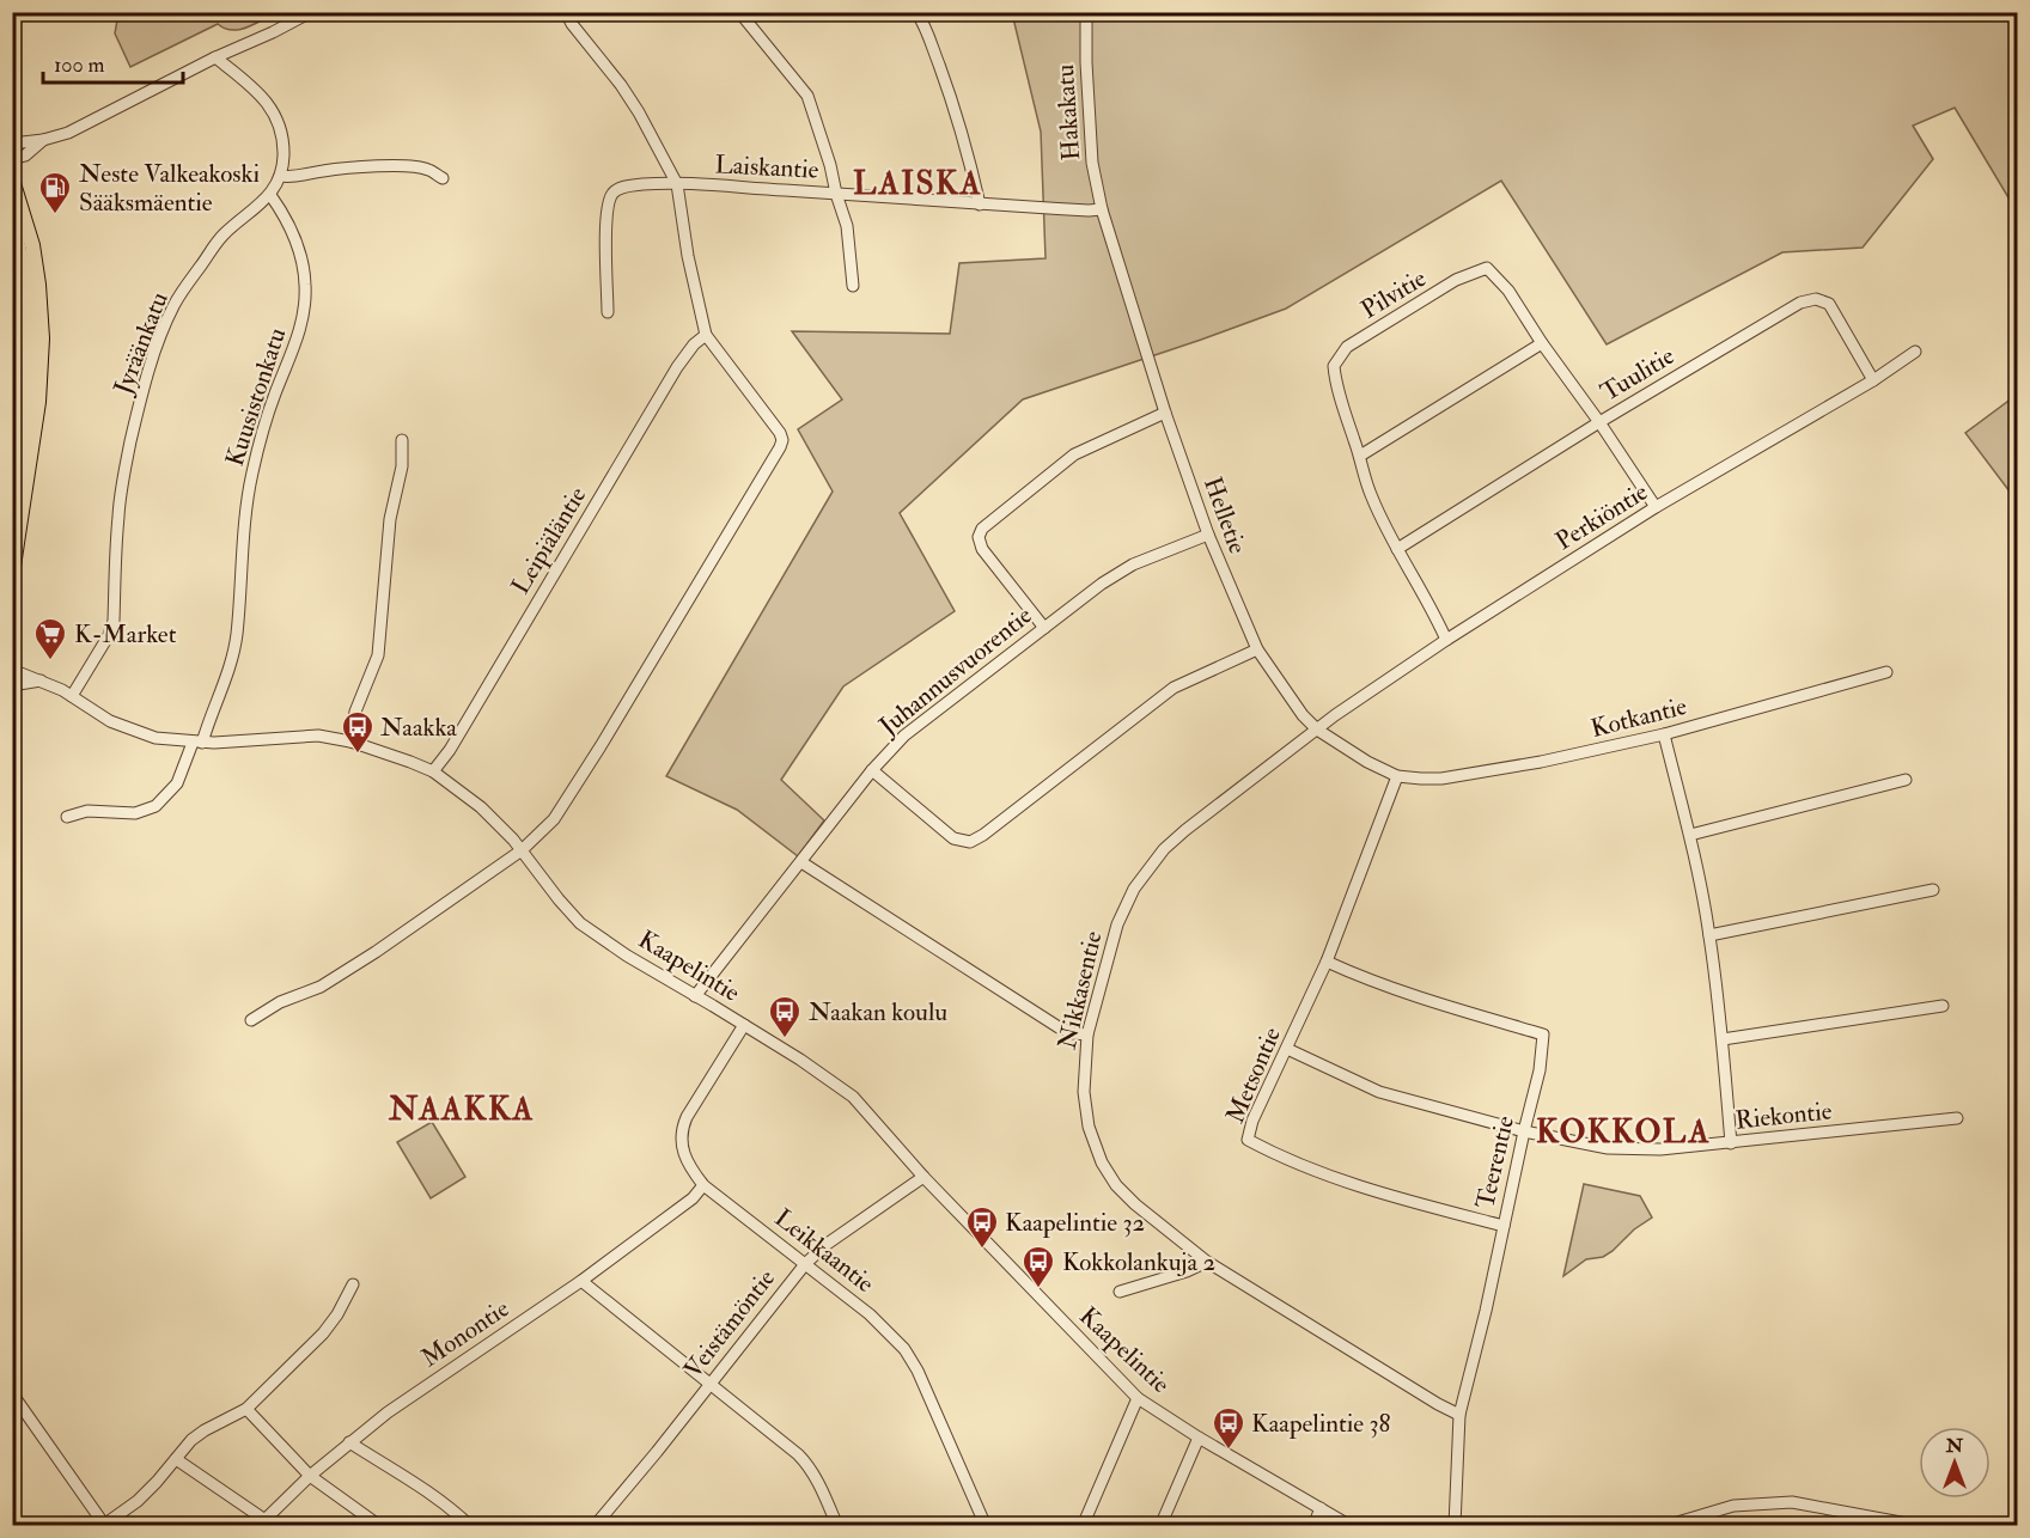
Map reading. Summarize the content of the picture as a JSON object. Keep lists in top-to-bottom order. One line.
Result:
{"streets":{"street":["Hakakatu","Laiskantie","Pilvitie","Jyräänkatu","Tuulitie","Kuusistonkatu","Helletie","Perkiöntie","Leipiäläntie","Juhannusvuorentie","Kotkantie","Kaapelintie","Nikkasentie","Metsontie","Riekontie","Teerentie","Leikkaantie","Veistämöntie","Monontie"]},"crossings":[["Hakakatu","Laiskantie"],["Hakakatu","Helletie"],["Laiskantie","Helletie"],["Pilvitie","Tuulitie"],["Pilvitie","Perkiöntie"],["Jyräänkatu","Kuusistonkatu"],["Jyräänkatu","Kaapelintie"],["Tuulitie","Perkiöntie"],["Kuusistonkatu","Kaapelintie"],["Helletie","Perkiöntie"],["Helletie","Juhannusvuorentie"],["Helletie","Kotkantie"],["Helletie","Nikkasentie"],["Helletie","Metsontie"],["Perkiöntie","Nikkasentie"],["Leipiäläntie","Kaapelintie"],["Juhannusvuorentie","Kaapelintie"],["Kotkantie","Metsontie"],["Kaapelintie","Leikkaantie"],["Kaapelintie","Veistämöntie"],["Nikkasentie","Teerentie"],["Metsontie","Riekontie"],["Metsontie","Teerentie"],["Riekontie","Teerentie"],["Leikkaantie","Veistämöntie"],["Leikkaantie","Monontie"]],"districts":["LAISKA","NAAKKA","KOKKOLA"],"places":{"fuel station":["Neste Valkeakoski Sääksmäentie"],"supermarket":["K-Market"],"bus stop":["Naakka","Naakan koulu","Kaapelintie 32","Kokkolankuja 2","Kaapelintie 38"]},"scale_bar":"100 m","north":"top"}
